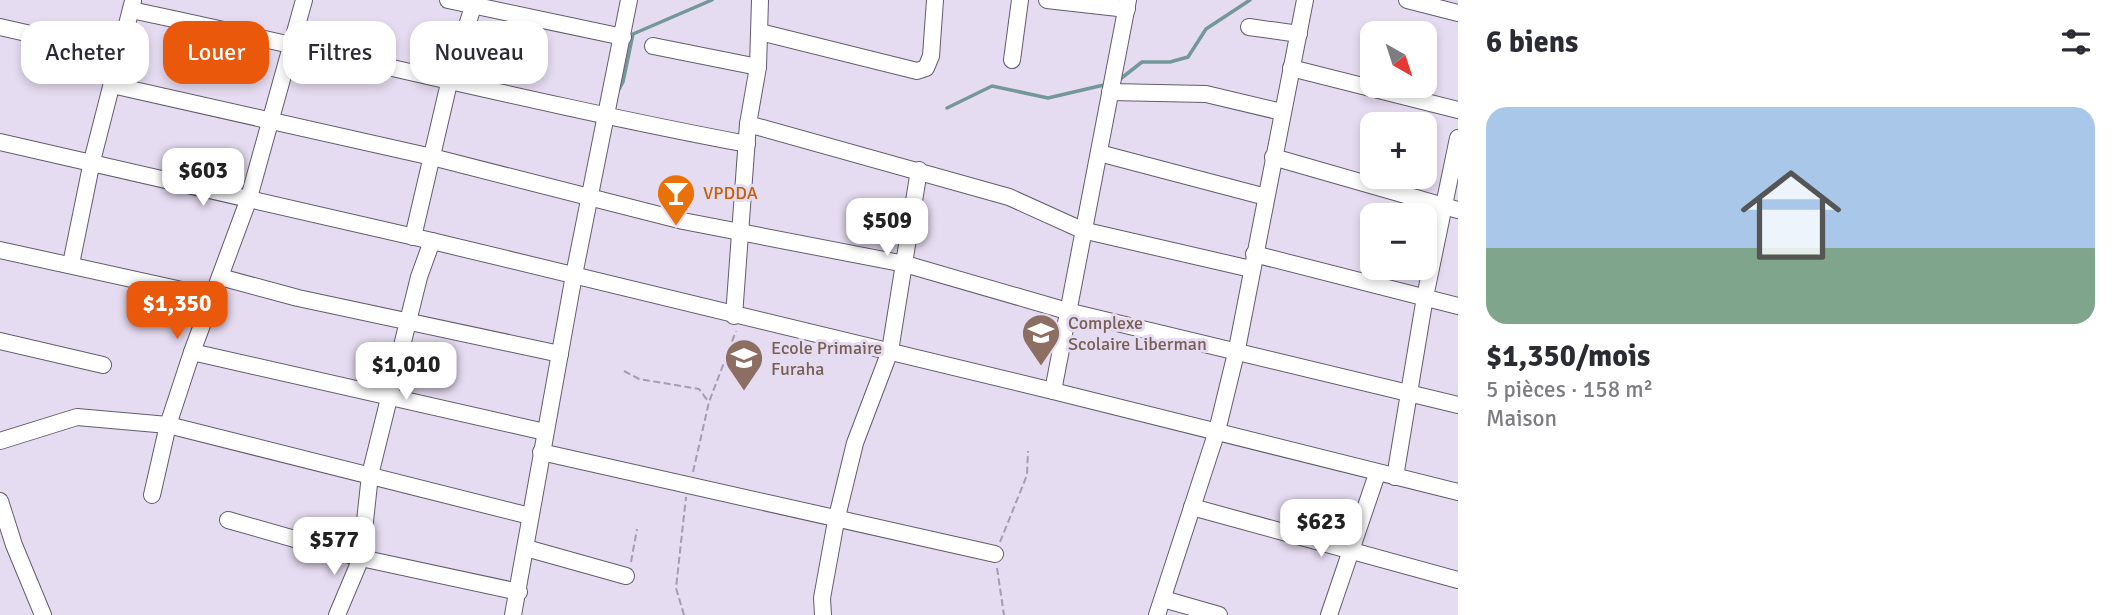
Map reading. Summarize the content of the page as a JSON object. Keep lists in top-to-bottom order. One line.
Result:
{"places":{"bar":["VPDDA"],"school or university":["Complexe Scolaire Liberman","Ecole Primaire Furaha"]},"north":"bottom right","page":{"heading":"6 biens","map_buttons":["+","−"],"chip":["Acheter","Louer","Filtres","Nouveau"],"list":[{"name":"$1,350/mois","note":"5 pièces · 158 m² · Maison"}],"price":["$603","$509","$1,350","$1,010","$623","$577"]}}
